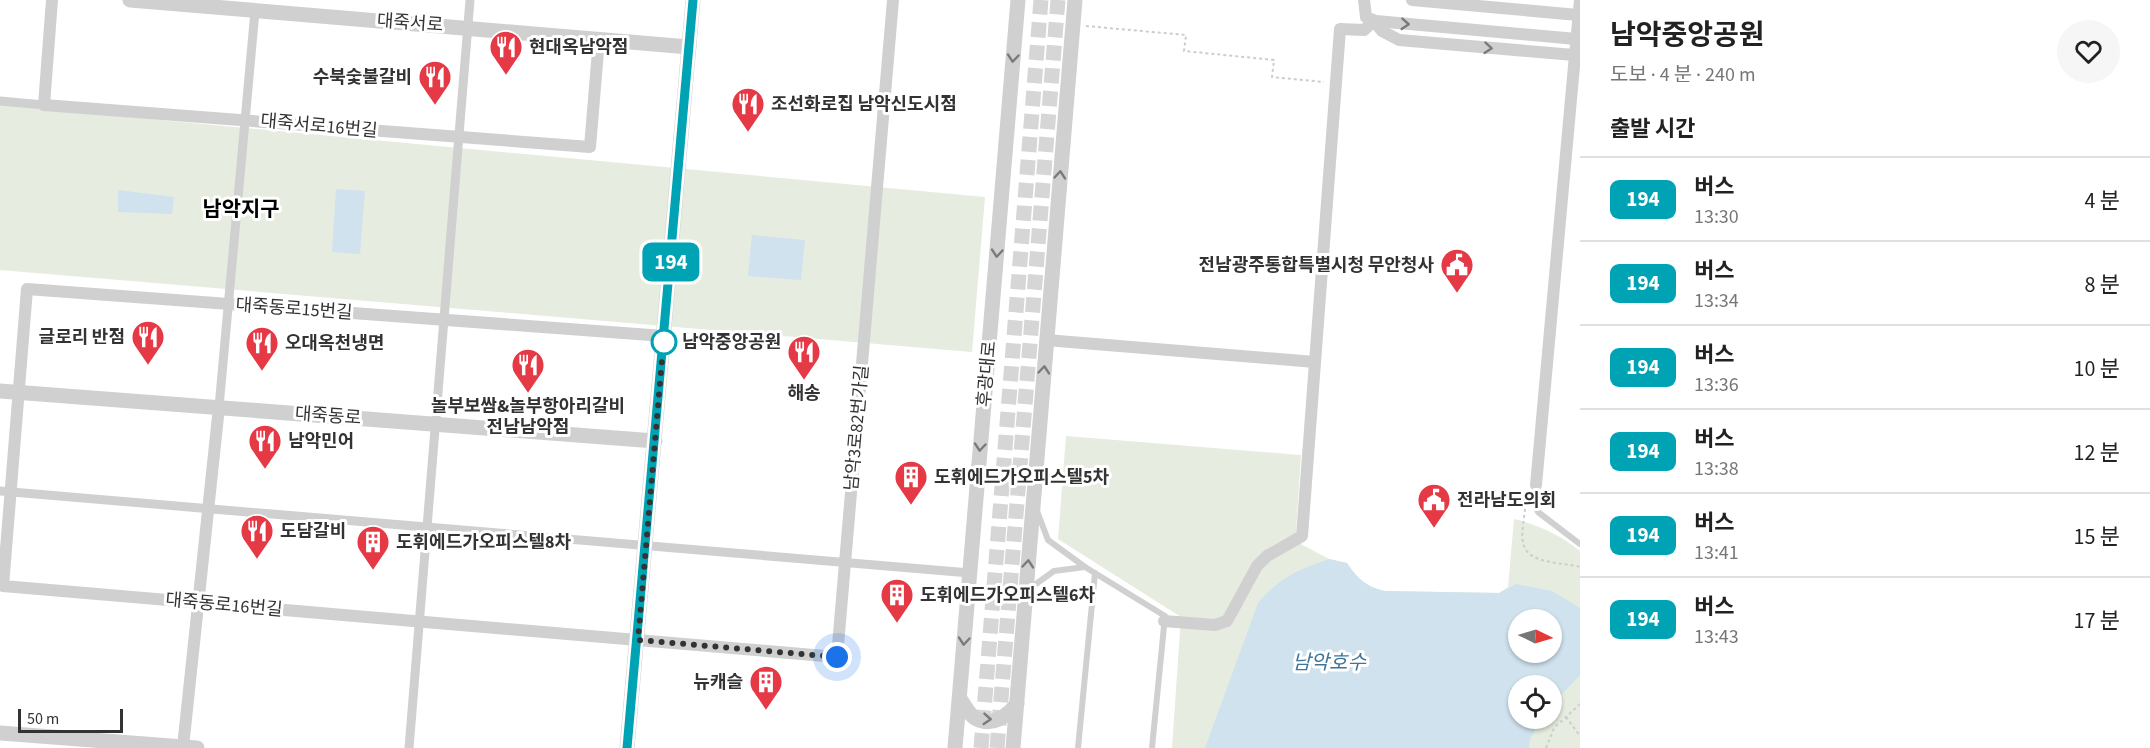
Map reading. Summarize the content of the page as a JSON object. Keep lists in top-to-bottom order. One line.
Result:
{"streets":{"street":["대죽서로","대죽서로16번길","대죽동로15번길","후광대로","대죽동로","남악3로82번가길","대죽동로16번길"]},"crossings":[["대죽서로","대죽서로16번길"],["대죽동로15번길","대죽동로"],["대죽동로15번길","대죽동로16번길"],["대죽동로","대죽동로16번길"],["남악3로82번가길","대죽동로16번길"]],"districts":["남악지구"],"water":["남악호수"],"places":{"restaurant":["현대옥남악점","수북숯불갈비","조선화로집 남악신도시점","글로리 반점","오대옥천냉면","해송","놀부보쌈&놀부항아리갈비 전남남악점","남악민어","도담갈비"],"public building":["전남광주통합특별시청 무안청사","전라남도의회"],"other":["남악중앙공원"],"building":["도휘에드가오피스텔5차","도휘에드가오피스텔8차","도휘에드가오피스텔6차","뉴캐슬"]},"lines":["bus line 194"],"scale_bar":"50 m","north":"right","page":{"on_map":"194","heading":[["남악중앙공원","도보 · 4 분 · 240 m"],"출발 시간"],"list":[{"mark":"194","name":"버스","note":"13:30","value":"4 분"},{"mark":"194","name":"버스","note":"13:34","value":"8 분"},{"mark":"194","name":"버스","note":"13:36","value":"10 분"},{"mark":"194","name":"버스","note":"13:38","value":"12 분"},{"mark":"194","name":"버스","note":"13:41","value":"15 분"},{"mark":"194","name":"버스","note":"13:43","value":"17 분"}],"scale":"50 m"}}
